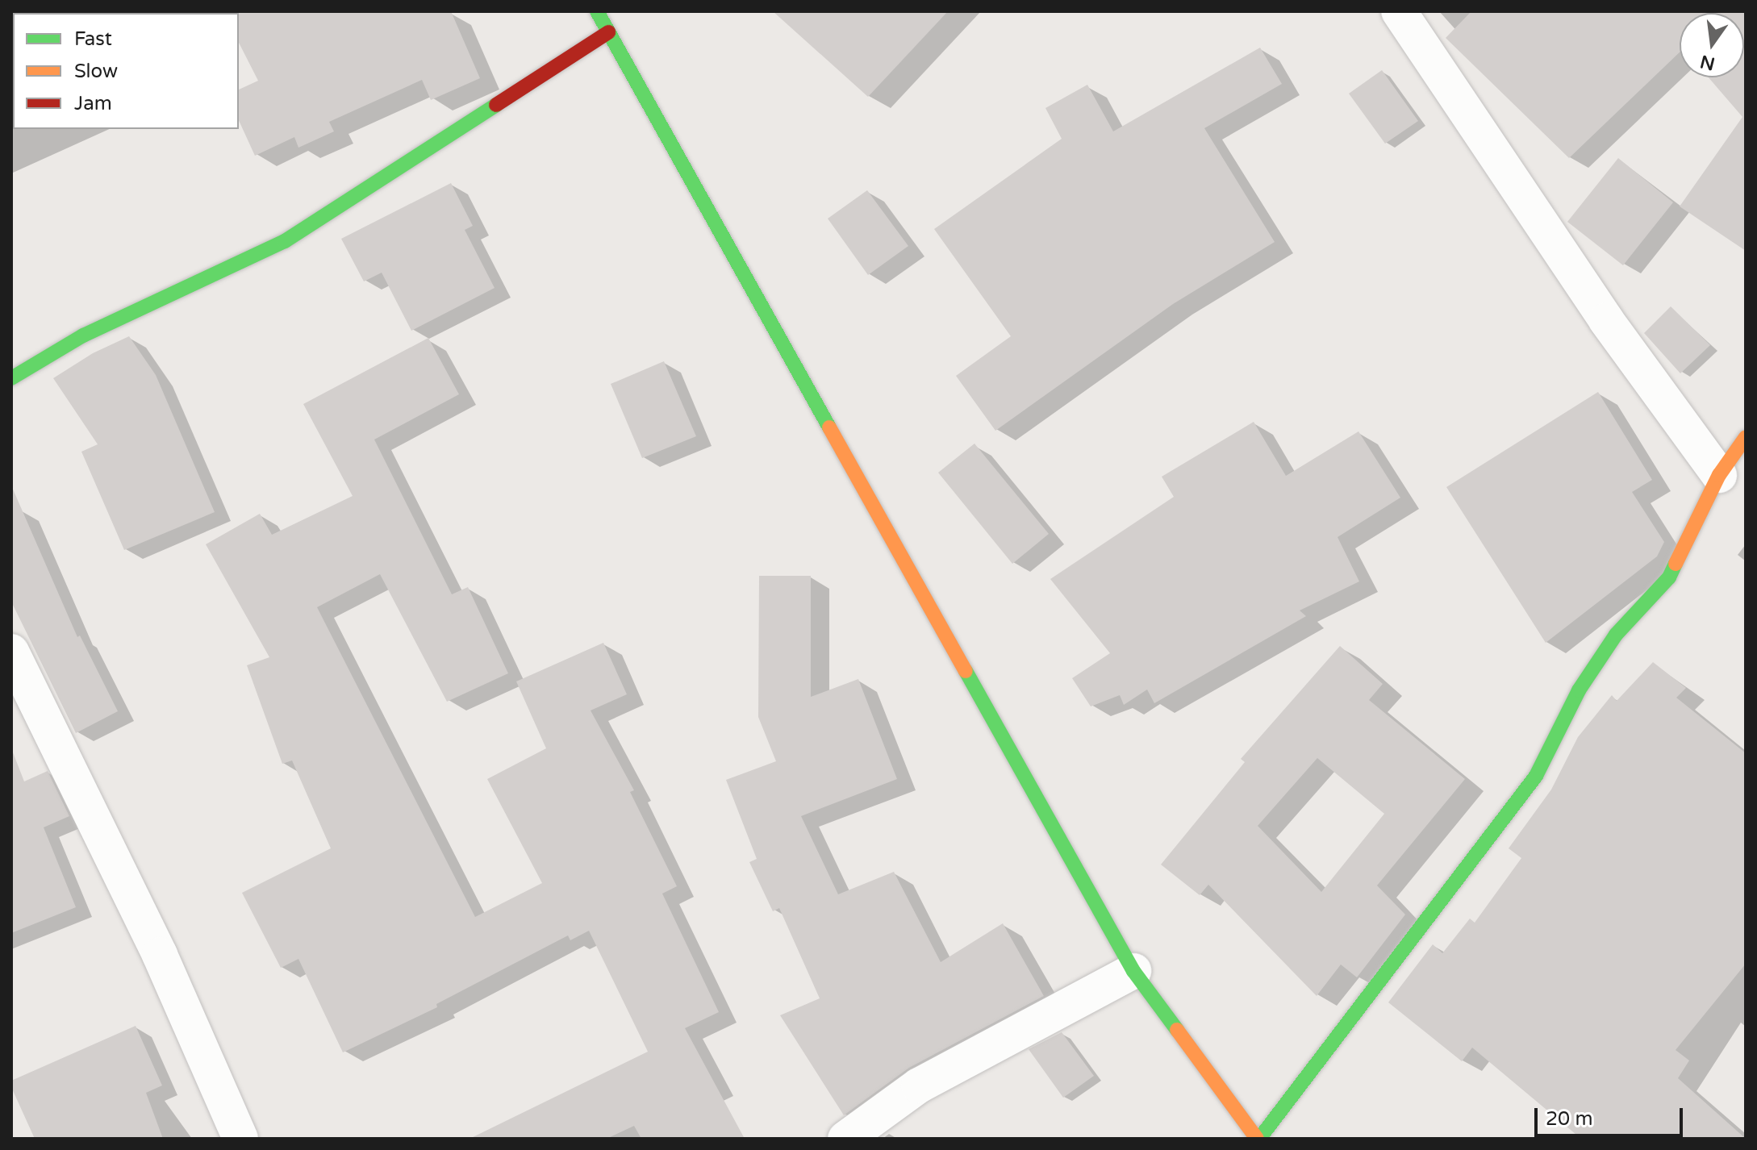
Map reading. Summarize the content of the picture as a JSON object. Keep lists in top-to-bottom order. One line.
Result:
{"legend":["Fast","Slow","Jam"],"scale_bar":"20 m","north":"bottom"}
